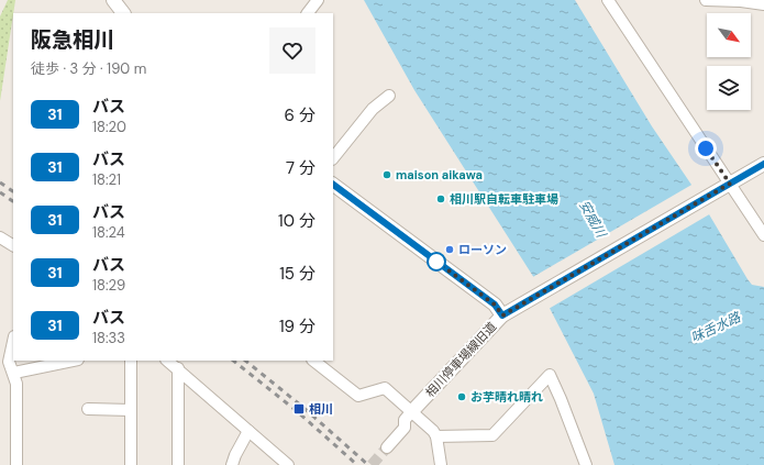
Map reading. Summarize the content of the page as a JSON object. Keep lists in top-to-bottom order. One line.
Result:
{"streets":{"street":["相川停車場線旧道"]},"water":["安威川","味舌水路"],"places":{"other":["maison aikawa","相川駅自転車駐車場","ローソン","お芋晴れ晴れ"],"transit":["相川"]},"lines":["bus line 31"],"north":"bottom right","page":{"heading":["阪急相川","徒歩 · 3 分 · 190 m"],"list":[{"mark":"31","name":"バス","note":"18:20","value":"6 分"},{"mark":"31","name":"バス","note":"18:21","value":"7 分"},{"mark":"31","name":"バス","note":"18:24","value":"10 分"},{"mark":"31","name":"バス","note":"18:29","value":"15 分"},{"mark":"31","name":"バス","note":"18:33","value":"19 分"}]}}
